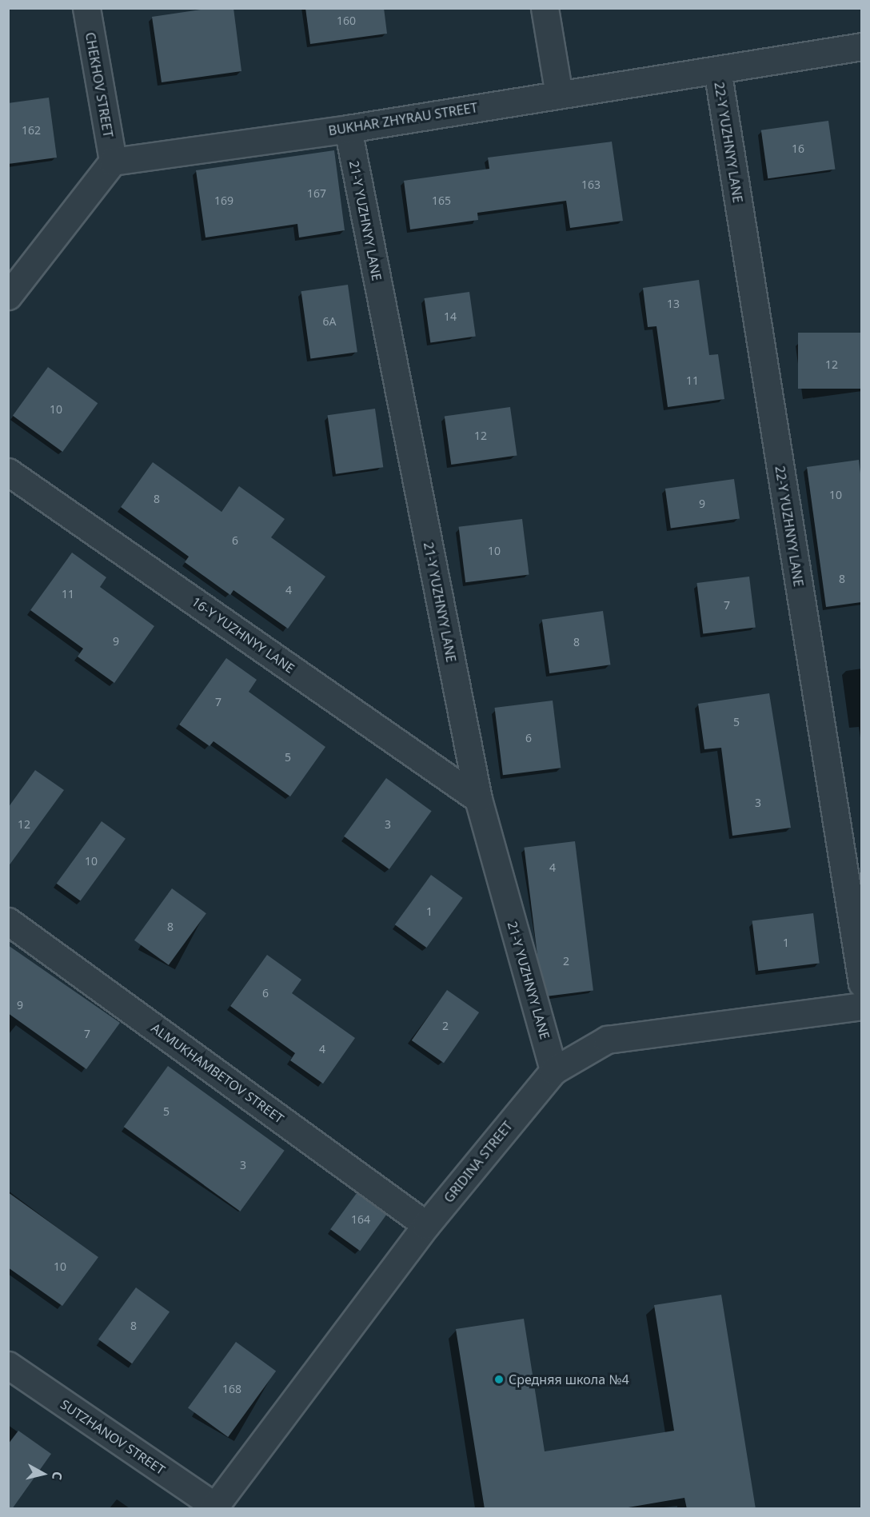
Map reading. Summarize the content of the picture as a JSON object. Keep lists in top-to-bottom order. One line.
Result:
{"streets":{"street":["CHEKHOV STREET","BUKHAR ZHYRAU STREET","22-Y YUZHNYY LANE","21-Y YUZHNYY LANE","16-Y YUZHNYY LANE","ALMUKHAMBETOV STREET","GRIDINA STREET","SUTZHANOV STREET"]},"crossings":[["CHEKHOV STREET","BUKHAR ZHYRAU STREET"],["BUKHAR ZHYRAU STREET","22-Y YUZHNYY LANE"],["BUKHAR ZHYRAU STREET","21-Y YUZHNYY LANE"],["21-Y YUZHNYY LANE","16-Y YUZHNYY LANE"],["21-Y YUZHNYY LANE","GRIDINA STREET"],["ALMUKHAMBETOV STREET","GRIDINA STREET"],["GRIDINA STREET","SUTZHANOV STREET"]],"places":["Средняя школа №4"],"house_numbers":["160","162","16","163","167","169","165","13","14","6А","12","11","10","12","10","8","9","6","10","8","4","11","7","9","8","7","5","6","5","3","12","3","10","4","1","8","1","2","6","9","2","7","4","5","3","164","10","8","168"],"north":"right"}
